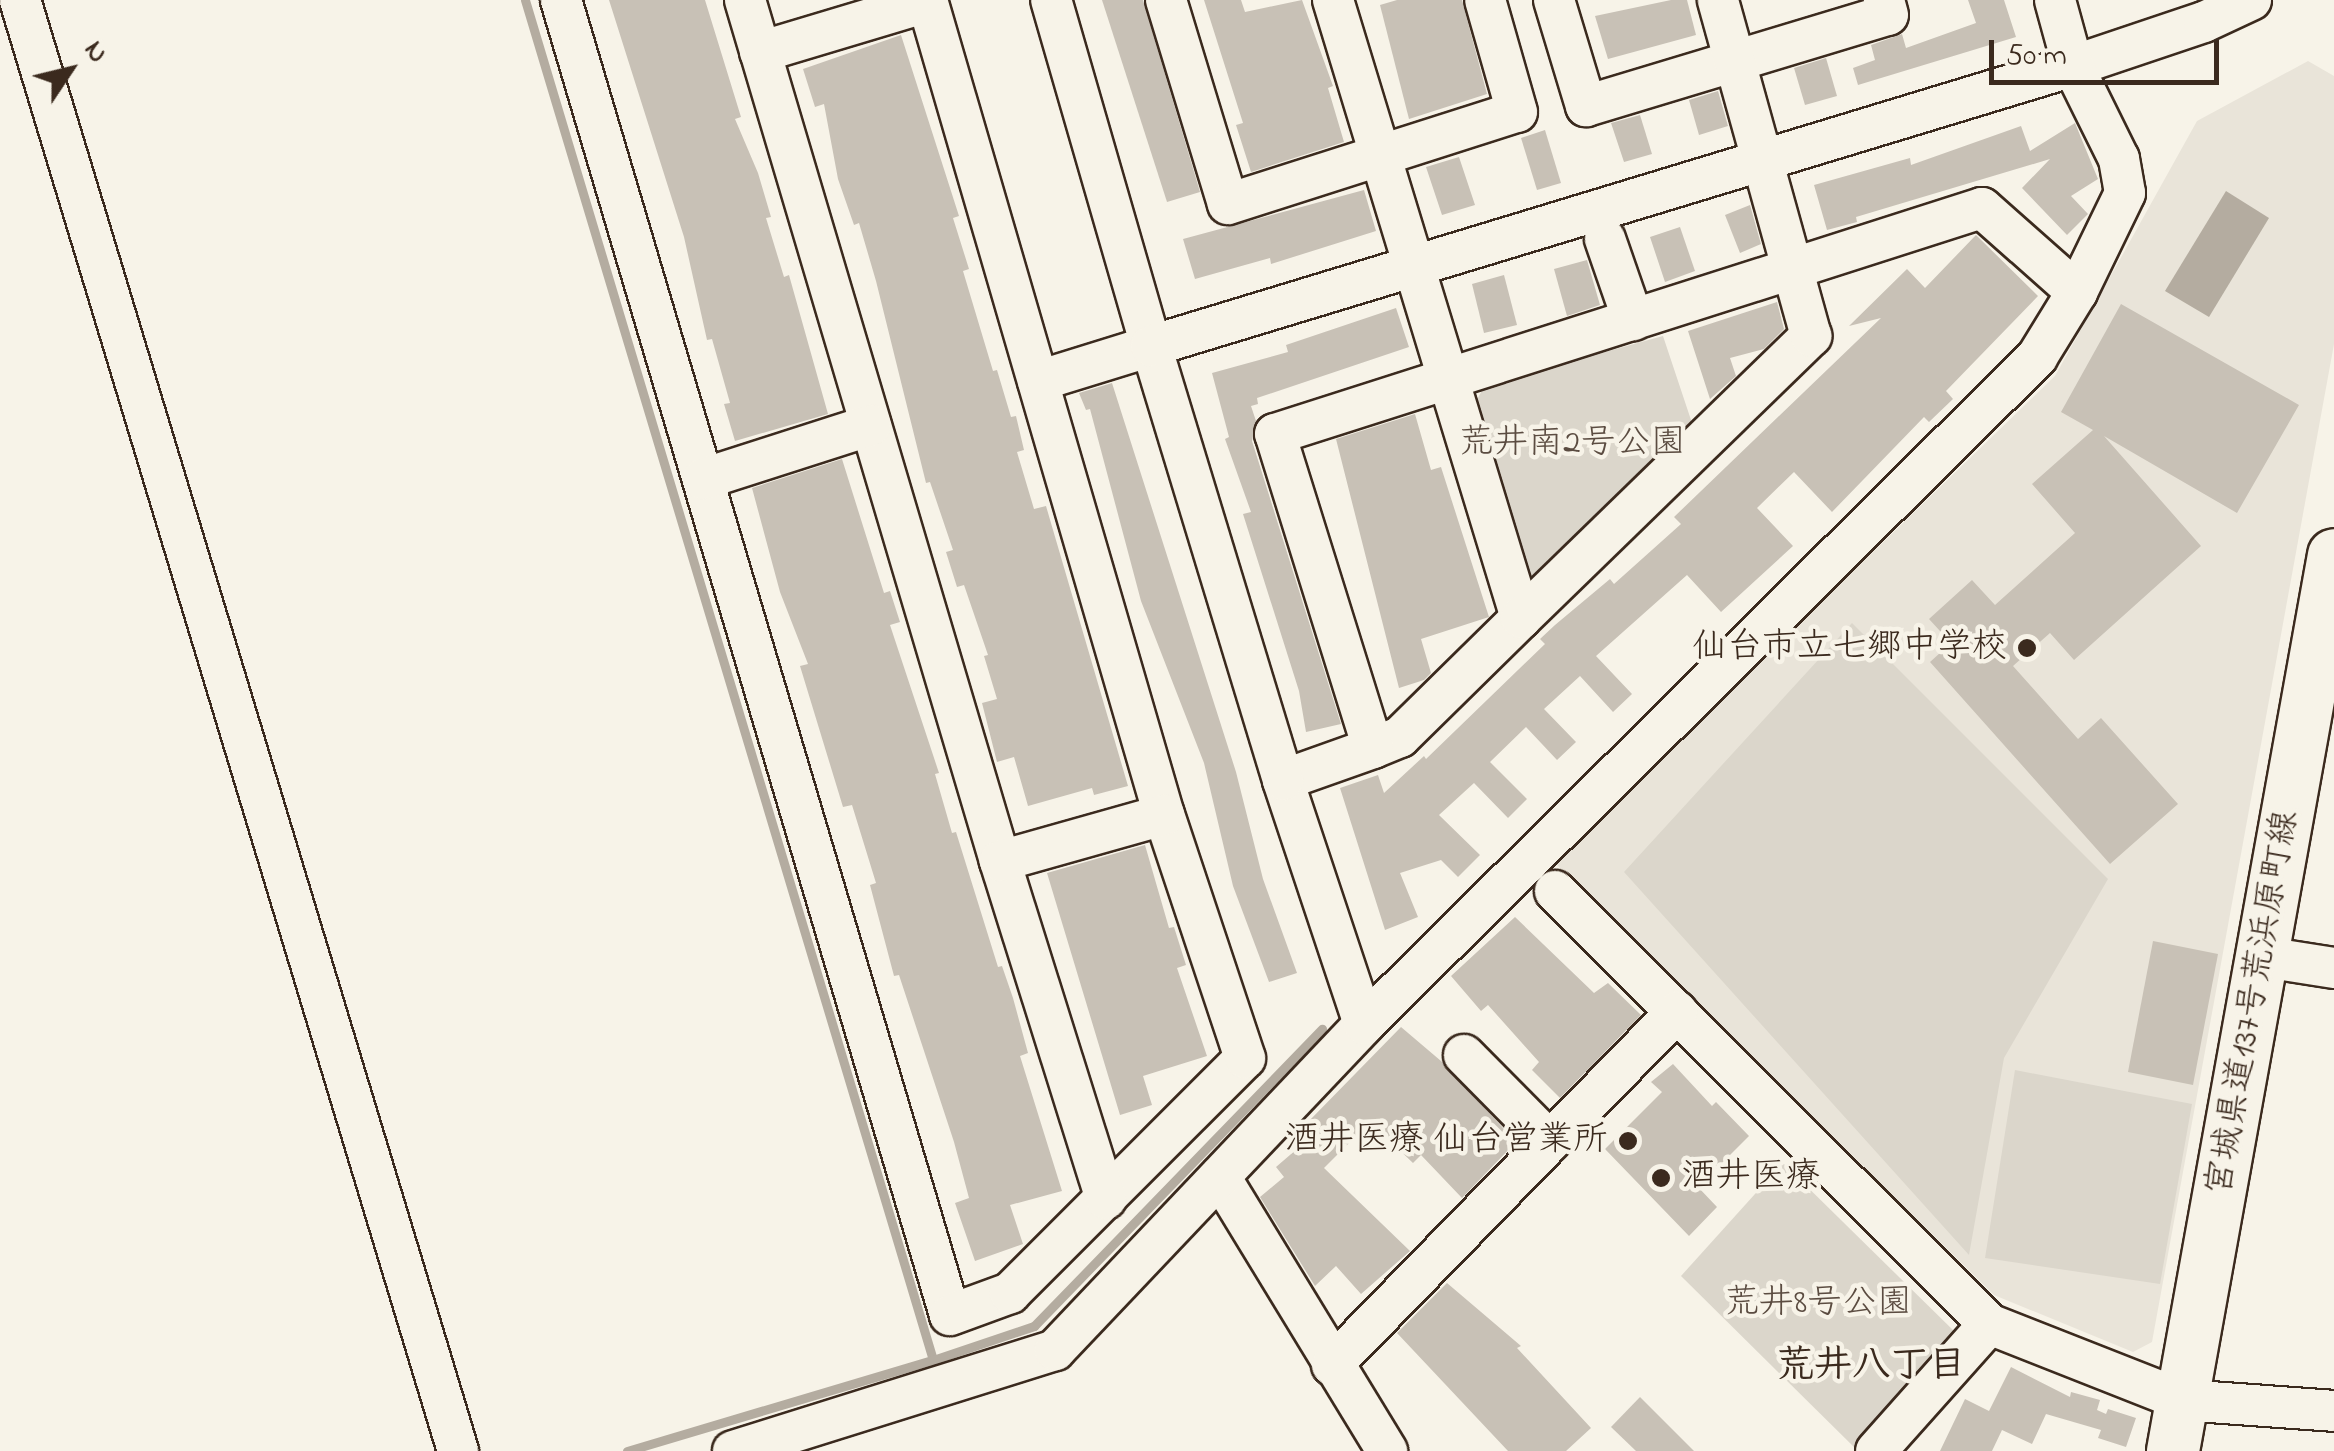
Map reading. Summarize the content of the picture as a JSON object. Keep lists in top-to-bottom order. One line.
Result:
{"streets":{"main road":["宮城県道137号荒浜原町線"]},"districts":["荒井八丁目"],"parks":["荒井南2号公園","荒井8号公園"],"places":["仙台市立七郷中学校","酒井医療 仙台営業所","酒井医療"],"scale_bar":"50 m","north":"top right"}
